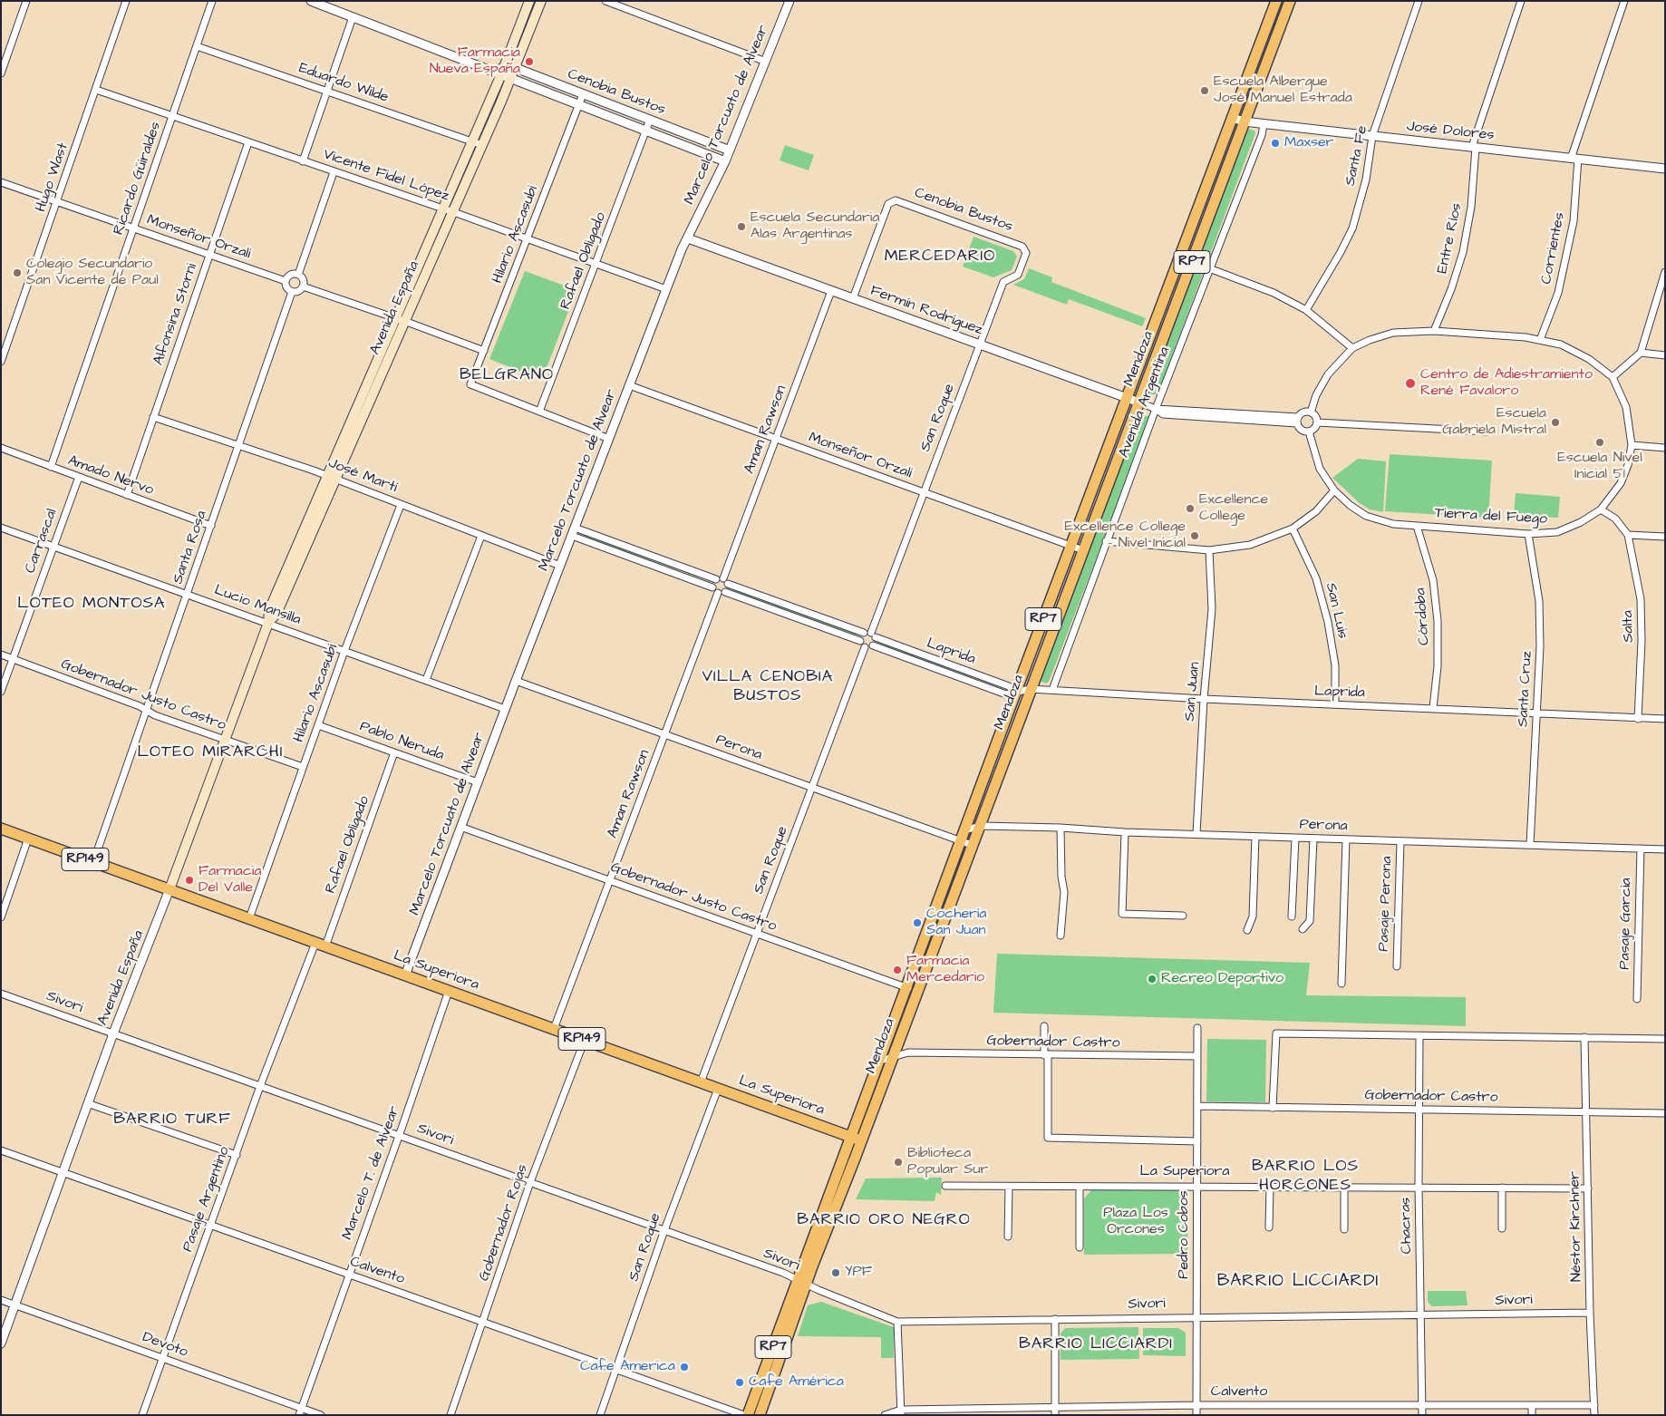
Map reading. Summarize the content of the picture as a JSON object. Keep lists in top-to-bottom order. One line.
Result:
{"streets":{"main road":["RP7","Avenida España","Mendoza","RP149","La Superiora"],"street":["Eduardo Wilde","Cenobia Bustos","Marcelo Torcuato de Alvear","José Dolores","Santa Fe","Vicente Fidel López","Hugo Wast","Ricardo Güiraldes","Hilario Ascasubi","Monseñor Orzali","Entre Ríos","Corrientes","Rafael Obligado","Fermín Rodríguez","Alfonsina Storni","Avenida Argentina","San Roque","Aman Rawson","Amado Nervo","José Martí","Tierra del Fuego","Carrascal","Santa Rosa","Lucio Mansilla","San Luis","Córdoba","Salta","Laprida","Santa Cruz","San Juan","Gobernador Justo Castro","Pablo Neruda","Perona","Pasaje Perona","Pasaje Garcia","Sivori","Gobernador Castro","Marcelo T. de Alvear","Pasaje Argentino","Gobernador Rojas","Chacras","Néstor Kirchner","Pedro Cobos","Calvento","Devoto"]},"crossings":[["Eduardo Wilde","Ricardo Güiraldes"],["Eduardo Wilde","Avenida España"],["Cenobia Bustos","Marcelo Torcuato de Alvear"],["Cenobia Bustos","Hilario Ascasubi"],["Cenobia Bustos","Rafael Obligado"],["Cenobia Bustos","Avenida España"],["Cenobia Bustos","Fermín Rodríguez"],["Cenobia Bustos","San Roque"],["Marcelo Torcuato de Alvear","Vicente Fidel López"],["Marcelo Torcuato de Alvear","Monseñor Orzali"],["Marcelo Torcuato de Alvear","Fermín Rodríguez"],["Marcelo Torcuato de Alvear","José Martí"],["Marcelo Torcuato de Alvear","Lucio Mansilla"],["Marcelo Torcuato de Alvear","Gobernador Justo Castro"],["Marcelo Torcuato de Alvear","Pablo Neruda"],["Marcelo Torcuato de Alvear","Perona"],["Marcelo Torcuato de Alvear","La Superiora"],["José Dolores","Santa Fe"],["José Dolores","Entre Ríos"],["José Dolores","Corrientes"],["José Dolores","Mendoza"],["José Dolores","Avenida Argentina"],["Vicente Fidel López","Hugo Wast"],["Vicente Fidel López","Ricardo Güiraldes"],["Vicente Fidel López","Hilario Ascasubi"],["Vicente Fidel López","Rafael Obligado"],["Vicente Fidel López","Avenida España"],["Vicente Fidel López","Alfonsina Storni"],["Hugo Wast","Monseñor Orzali"],["Ricardo Güiraldes","Monseñor Orzali"],["Ricardo Güiraldes","Amado Nervo"],["Hilario Ascasubi","Rafael Obligado"],["Hilario Ascasubi","José Martí"],["Hilario Ascasubi","Lucio Mansilla"],["Hilario Ascasubi","Gobernador Justo Castro"],["Hilario Ascasubi","Pablo Neruda"],["Hilario Ascasubi","La Superiora"],["Monseñor Orzali","Alfonsina Storni"],["Monseñor Orzali","Mendoza"],["Monseñor Orzali","San Roque"],["Monseñor Orzali","Aman Rawson"],["Monseñor Orzali","Santa Rosa"],["Entre Ríos","Tierra del Fuego"],["Corrientes","Tierra del Fuego"],["Rafael Obligado","Pablo Neruda"],["Rafael Obligado","La Superiora"],["Avenida España","José Martí"],["Avenida España","Lucio Mansilla"],["Avenida España","Gobernador Justo Castro"],["Avenida España","La Superiora"],["Avenida España","Sivori"],["Avenida España","Calvento"],["Avenida España","Devoto"],["Fermín Rodríguez","Mendoza"],["Fermín Rodríguez","Avenida Argentina"],["Fermín Rodríguez","San Roque"],["Fermín Rodríguez","Aman Rawson"],["Fermín Rodríguez","Tierra del Fuego"],["Alfonsina Storni","Amado Nervo"],["Alfonsina Storni","José Martí"],["Mendoza","Laprida"],["Mendoza","Gobernador Justo Castro"],["Mendoza","Perona"],["Mendoza","La Superiora"],["Mendoza","Sivori"],["Mendoza","Gobernador Castro"],["Avenida Argentina","Laprida"],["San Roque","Laprida"],["San Roque","Gobernador Justo Castro"],["San Roque","Perona"],["San Roque","La Superiora"],["San Roque","Sivori"],["San Roque","Calvento"],["Aman Rawson","Laprida"],["Aman Rawson","Gobernador Justo Castro"],["Aman Rawson","Perona"],["Aman Rawson","La Superiora"],["Amado Nervo","Carrascal"],["Amado Nervo","Santa Rosa"],["José Martí","Santa Rosa"],["Tierra del Fuego","Córdoba"],["Tierra del Fuego","Santa Cruz"],["Carrascal","Lucio Mansilla"],["Carrascal","Gobernador Justo Castro"],["Santa Rosa","Lucio Mansilla"],["Santa Rosa","Gobernador Justo Castro"],["Santa Rosa","La Superiora"],["San Luis","Laprida"],["Córdoba","Laprida"],["Salta","Laprida"],["Laprida","Santa Cruz"],["Laprida","San Juan"],["Santa Cruz","Perona"],["San Juan","Perona"],["Perona","Pasaje Perona"],["Perona","Pasaje Garcia"],["La Superiora","Marcelo T. de Alvear"],["La Superiora","Pasaje Argentino"],["La Superiora","Gobernador Rojas"],["La Superiora","Chacras"],["La Superiora","Néstor Kirchner"],["La Superiora","Pedro Cobos"],["Sivori","Marcelo T. de Alvear"],["Sivori","Pasaje Argentino"],["Sivori","Gobernador Rojas"],["Sivori","Chacras"],["Sivori","Néstor Kirchner"],["Sivori","Pedro Cobos"],["Gobernador Castro","Chacras"],["Gobernador Castro","Néstor Kirchner"],["Gobernador Castro","Pedro Cobos"],["Marcelo T. de Alvear","Calvento"],["Marcelo T. de Alvear","Devoto"],["Pasaje Argentino","Calvento"],["Pasaje Argentino","Devoto"],["Gobernador Rojas","Calvento"],["Chacras","Calvento"],["Néstor Kirchner","Calvento"],["Pedro Cobos","Calvento"]],"districts":["MERCEDARIO","BELGRANO","LOTEO MONTOSA","VILLA CENOBIA BUSTOS","LOTEO MIRARCHI","BARRIO TURF","BARRIO LOS HORCONES","BARRIO ORO NEGRO","BARRIO LICCIARDI","BARRIO LICCIARDI"],"parks":["Plaza Los Orcones"],"places":["Farmacia Nueva España","Escuela Albergue José Manuel Estrada","Maxser","Escuela Secundaria Alas Argentinas","Colegio Secundario San Vicente de Paul","Centro de Adiestramiento René Favaloro","Escuela Gabriela Mistral","Escuela Nivel Inicial 51","Excellence College","Excellence College - Nivel Inicial","Farmacia Del Valle","Cochería San Juan","Farmacia Mercedario","Recreo Deportivo","Biblioteca Popular Sur","YPF","Cafe America","Cafe América"]}
